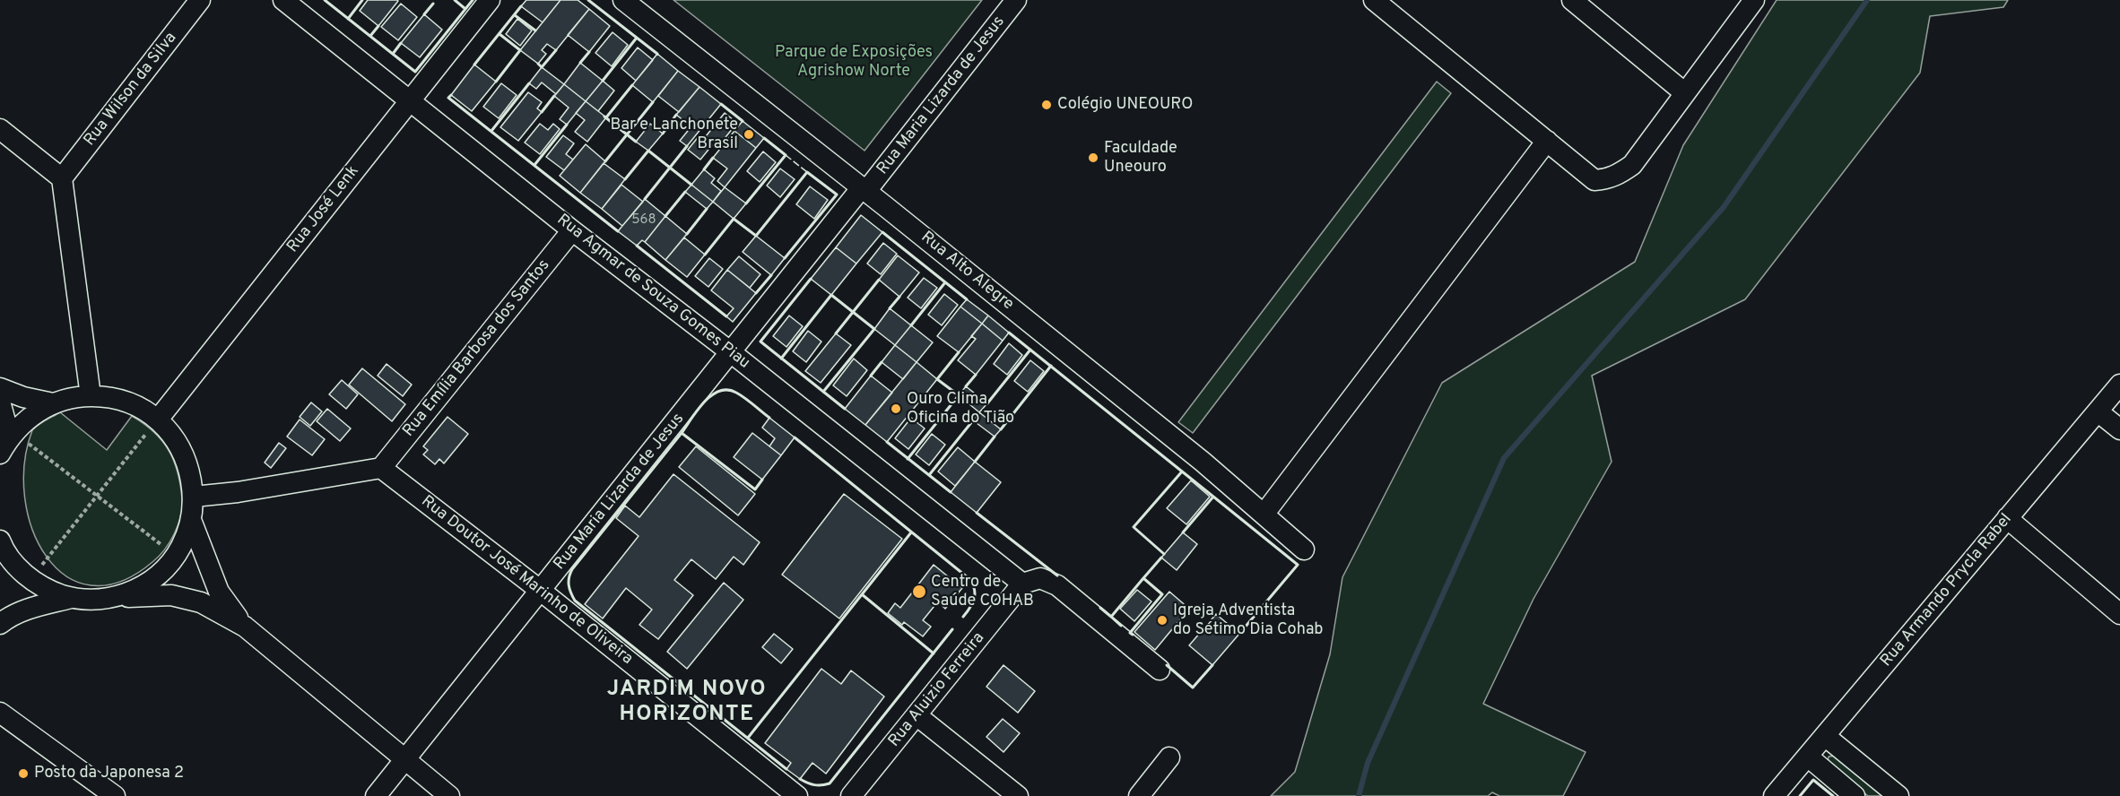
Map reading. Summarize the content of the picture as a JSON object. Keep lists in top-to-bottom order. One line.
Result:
{"streets":{"street":["Rua Wilson da Silva","Rua Maria Lizarda de Jesus","Rua José Lenk","Rua Alto Alegre","Rua Agmar de Souza Gomes Piau","Rua Emília Barbosa dos Santos","Rua Doutor José Marinho de Oliveira","Rua Armando Prycla Rabel","Rua Aluizio Ferreira"]},"crossings":[["Rua Maria Lizarda de Jesus","Rua Alto Alegre"],["Rua Maria Lizarda de Jesus","Rua Agmar de Souza Gomes Piau"],["Rua Maria Lizarda de Jesus","Rua Doutor José Marinho de Oliveira"],["Rua José Lenk","Rua Agmar de Souza Gomes Piau"],["Rua Agmar de Souza Gomes Piau","Rua Emília Barbosa dos Santos"],["Rua Agmar de Souza Gomes Piau","Rua Aluizio Ferreira"],["Rua Emília Barbosa dos Santos","Rua Doutor José Marinho de Oliveira"]],"districts":["JARDIM NOVO HORIZONTE"],"parks":["Parque de Exposições Agrishow Norte"],"places":["Colégio UNEOURO","Bar e Lanchonete Brasil","Faculdade Uneouro","Ouro Clima Oficina do Tião","Centro de Saúde COHAB","Igreja Adventista do Sétimo Dia Cohab","Posto da Japonesa 2"],"house_numbers":["568"]}
